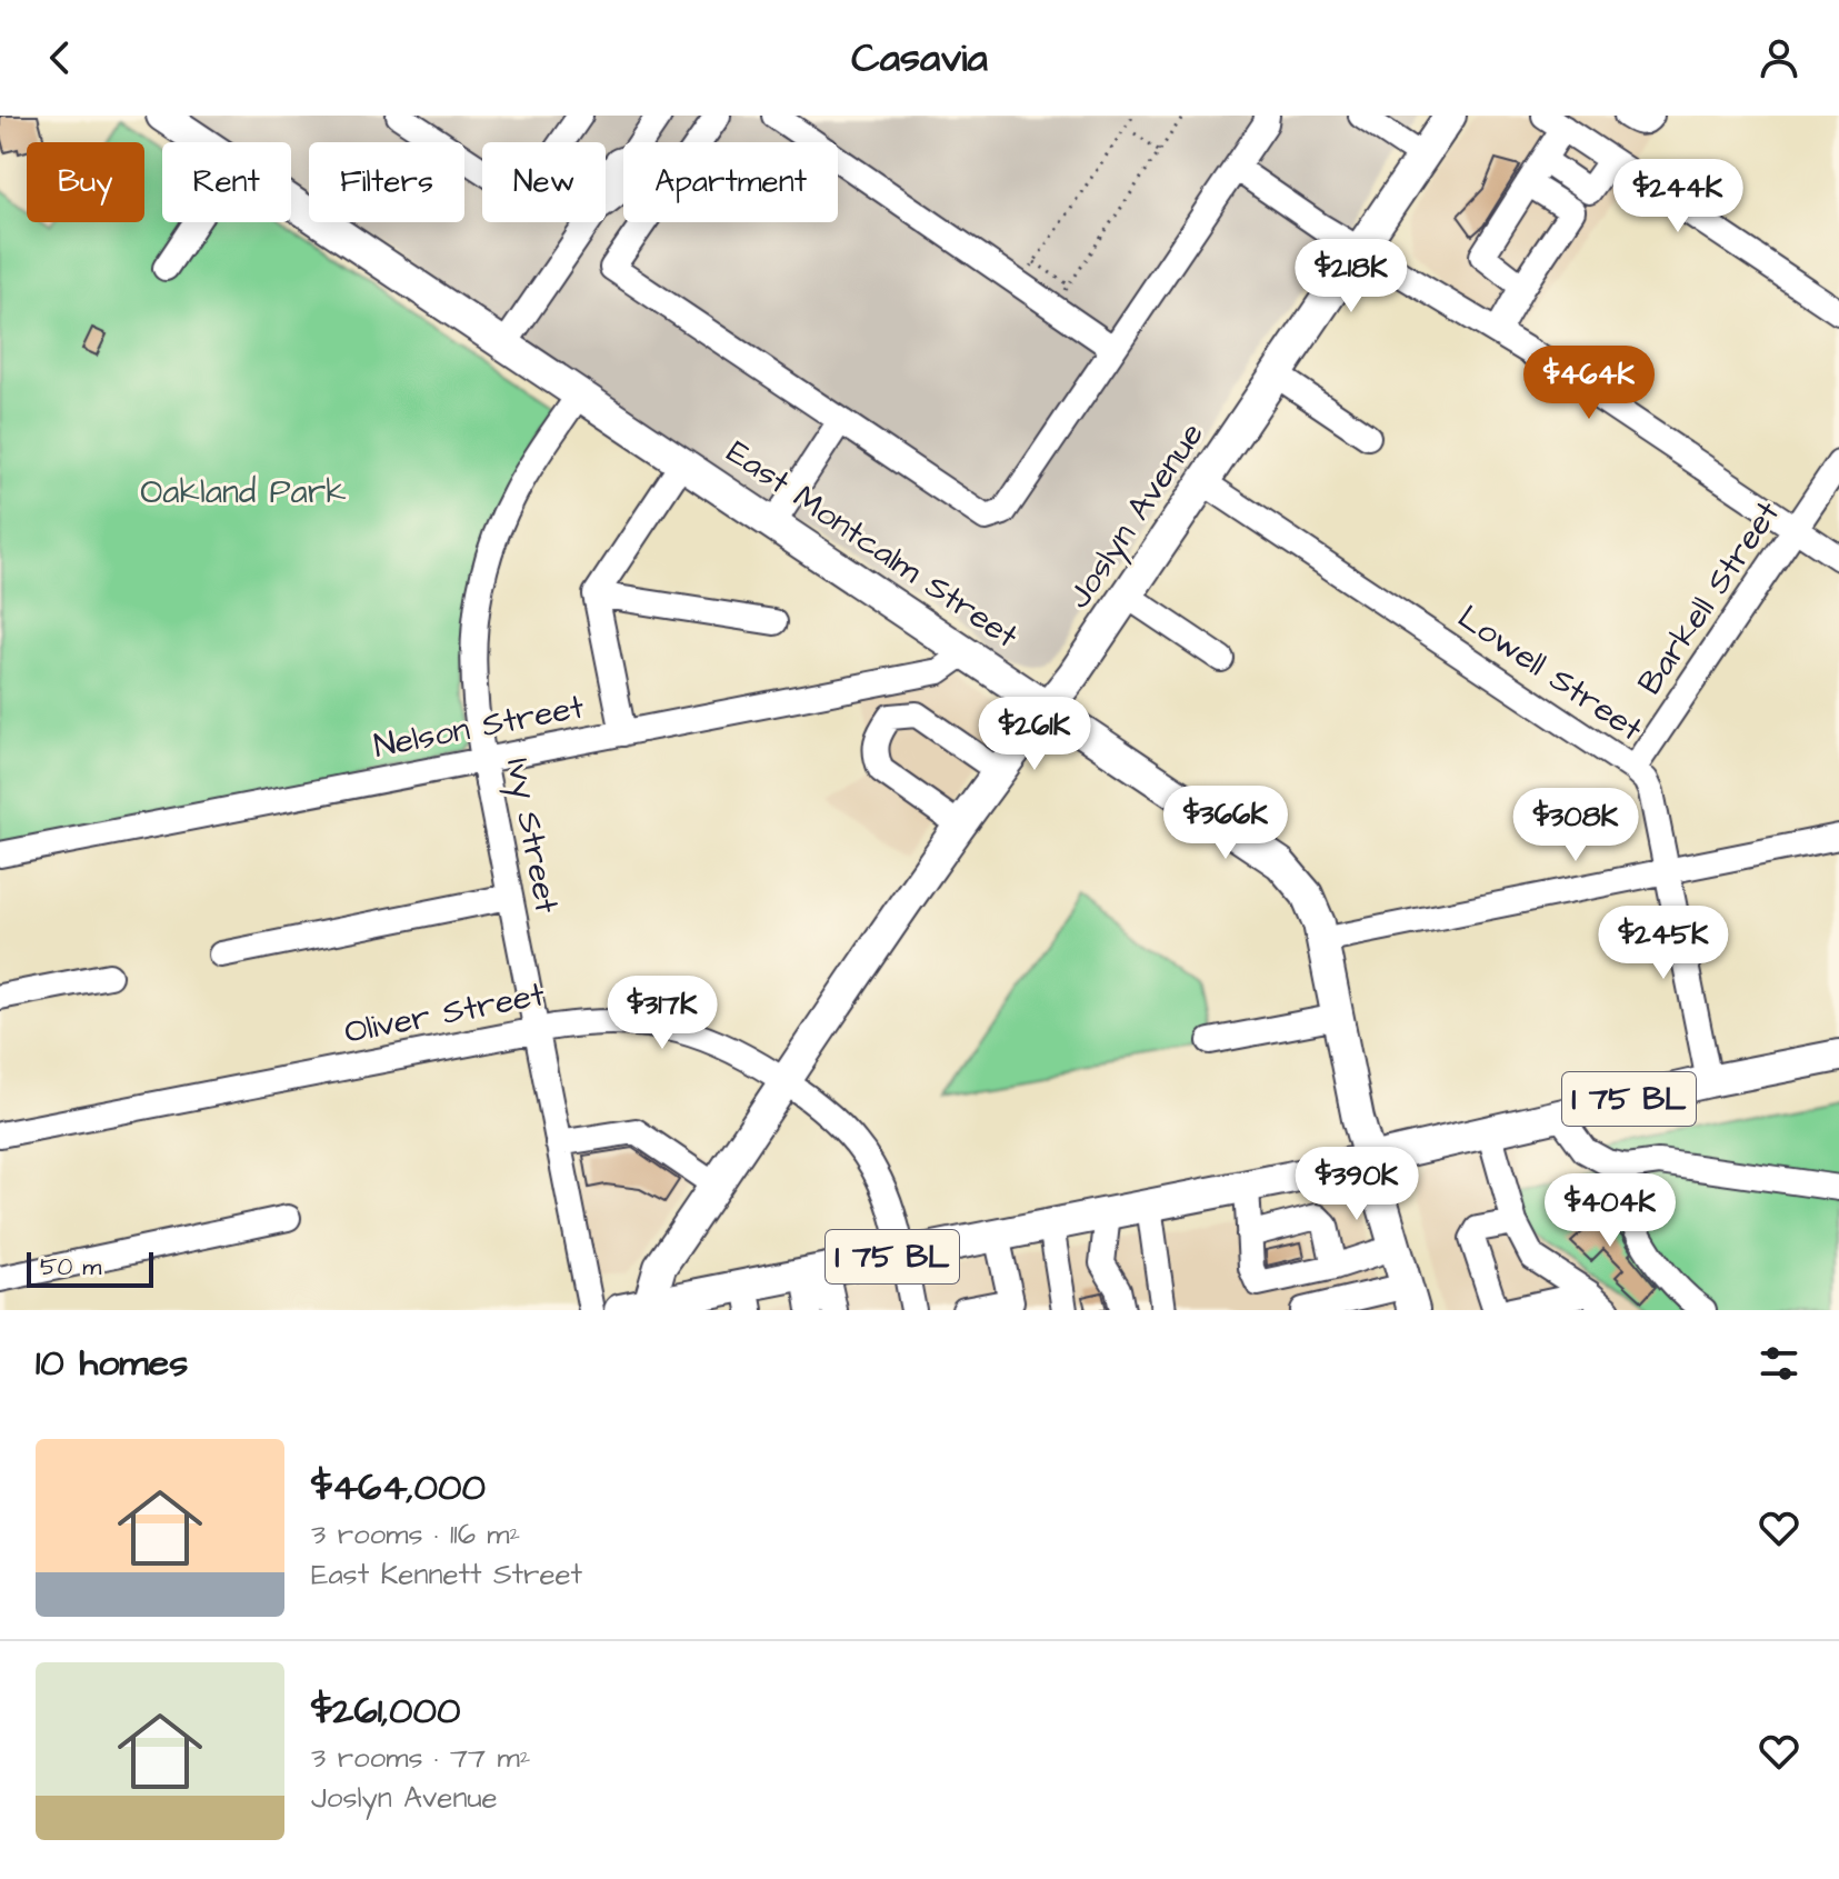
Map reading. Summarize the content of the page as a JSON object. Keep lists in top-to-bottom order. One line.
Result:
{"streets":{"main road":["Joslyn Avenue","East Montcalm Street","I 75 BL"],"street":["Barkell Street","Lowell Street","Nelson Street","Ivy Street","Oliver Street"]},"crossings":[["Joslyn Avenue","East Montcalm Street"],["Joslyn Avenue","Lowell Street"],["Joslyn Avenue","Oliver Street"],["Joslyn Avenue","I 75 BL"],["East Montcalm Street","Nelson Street"],["East Montcalm Street","Ivy Street"],["East Montcalm Street","I 75 BL"],["Barkell Street","Lowell Street"],["Lowell Street","I 75 BL"],["Nelson Street","Ivy Street"],["Ivy Street","Oliver Street"],["Oliver Street","I 75 BL"]],"parks":["Oakland Park"],"scale_bar":"50 m","page":{"header":"Casavia","chip":["Buy","Rent","Filters","New","Apartment"],"price":["$244K","$218K","$464K","$261K","$366K","$308K","$245K","$317K","$390K","$404K"],"scale":"50 m","heading":"10 homes","list":[{"name":"$464,000","note":"3 rooms · 116 m² · East Kennett Street"},{"name":"$261,000","note":"3 rooms · 77 m² · Joslyn Avenue"}]}}
